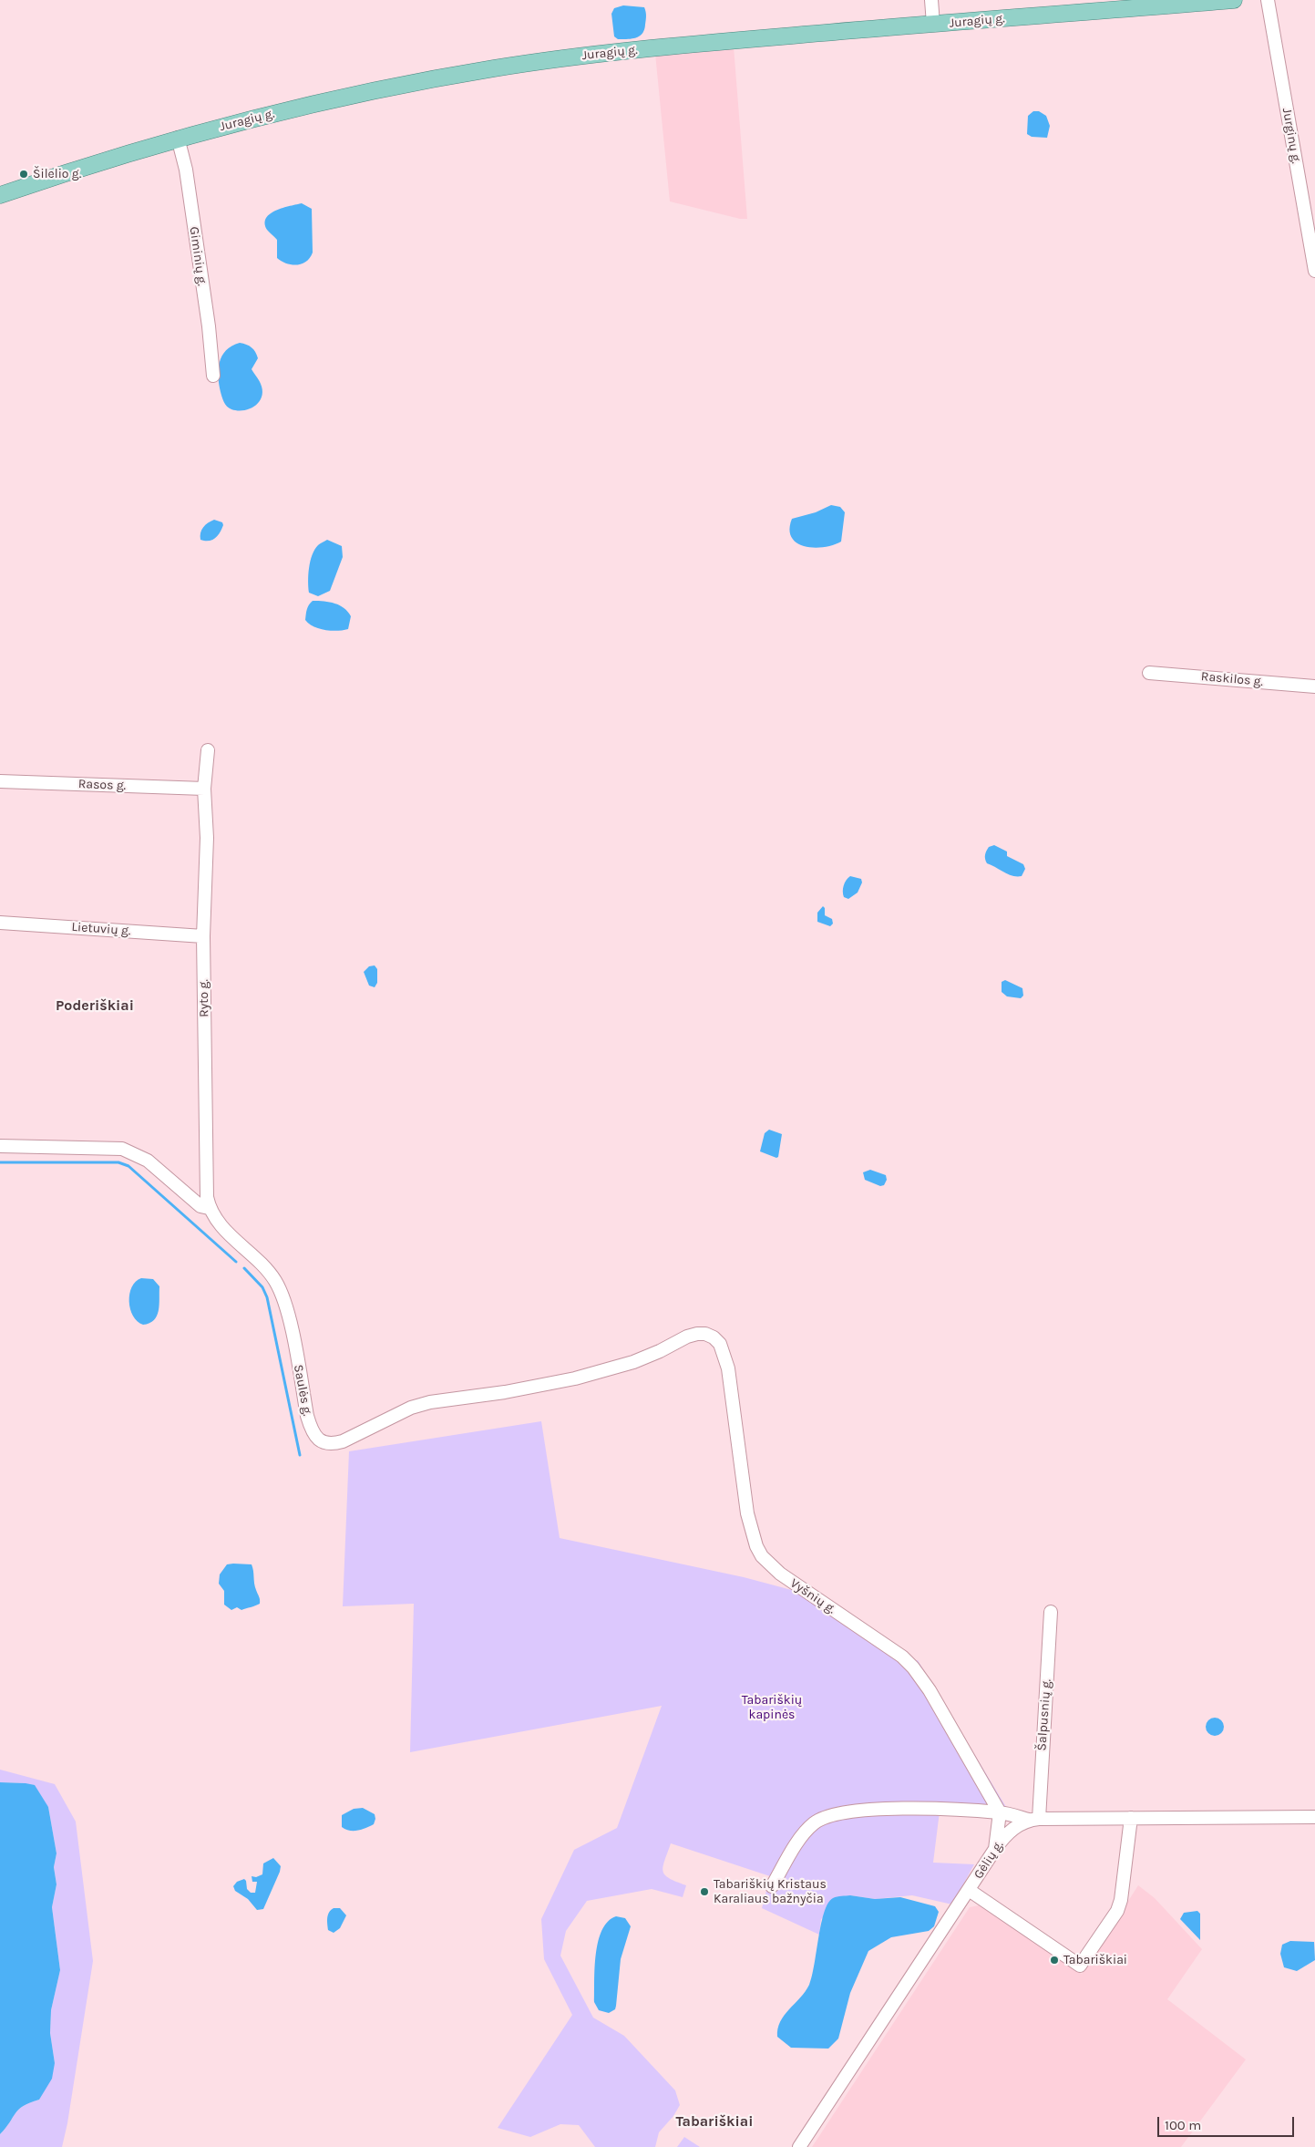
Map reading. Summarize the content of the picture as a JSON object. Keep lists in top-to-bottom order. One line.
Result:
{"streets":{"main road":["Juragių g."],"street":["Jurginų g.","Giminių g.","Raskilos g.","Rasos g.","Lietuvių g.","Ryto g.","Saulės g.","Vyšnių g.","Šalpusnių g.","Gėlių g."]},"crossings":[["Juragių g.","Giminių g."],["Rasos g.","Ryto g."],["Lietuvių g.","Ryto g."],["Ryto g.","Saulės g."],["Saulės g.","Vyšnių g."],["Šalpusnių g.","Gėlių g."]],"districts":["Poderiškiai","Tabariškiai"],"parks":["Tabariškių kapinės"],"places":["Šilelio g.","Tabariškių Kristaus Karaliaus bažnyčia","Tabariškiai"],"scale_bar":"100 m"}
